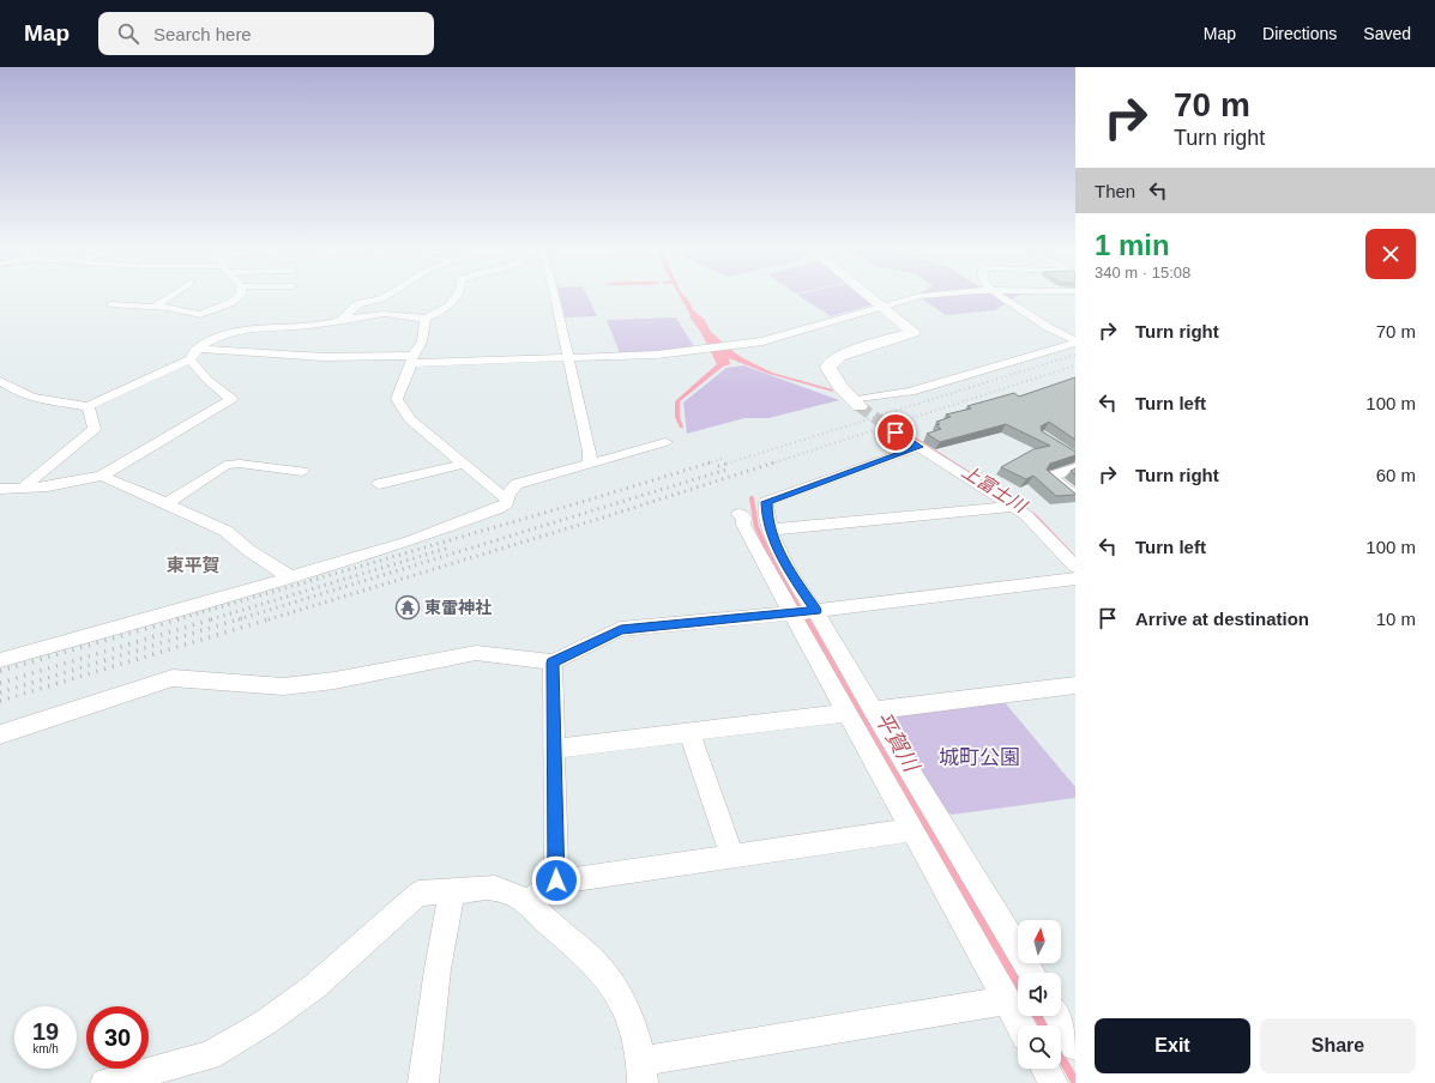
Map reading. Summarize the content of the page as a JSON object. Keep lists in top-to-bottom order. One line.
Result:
{"districts":["東平賀"],"water":["上富士川","平賀川"],"parks":["城町公園"],"places":{"temple":["東雷神社"]},"north":"top","page":{"header":"Map","search":"Search here","nav":["Map","Directions","Saved"],"turn":["70 m","Turn right"],"then":"Then","heading":["1 min","340 m · 15:08"],"list":[{"name":"Turn right","value":"70 m"},{"name":"Turn left","value":"100 m"},{"name":"Turn right","value":"60 m"},{"name":"Turn left","value":"100 m"},{"name":"Arrive at destination","value":"10 m"}],"speed":"19 km/h","limit":"30","buttons":["Exit","Share"]}}
